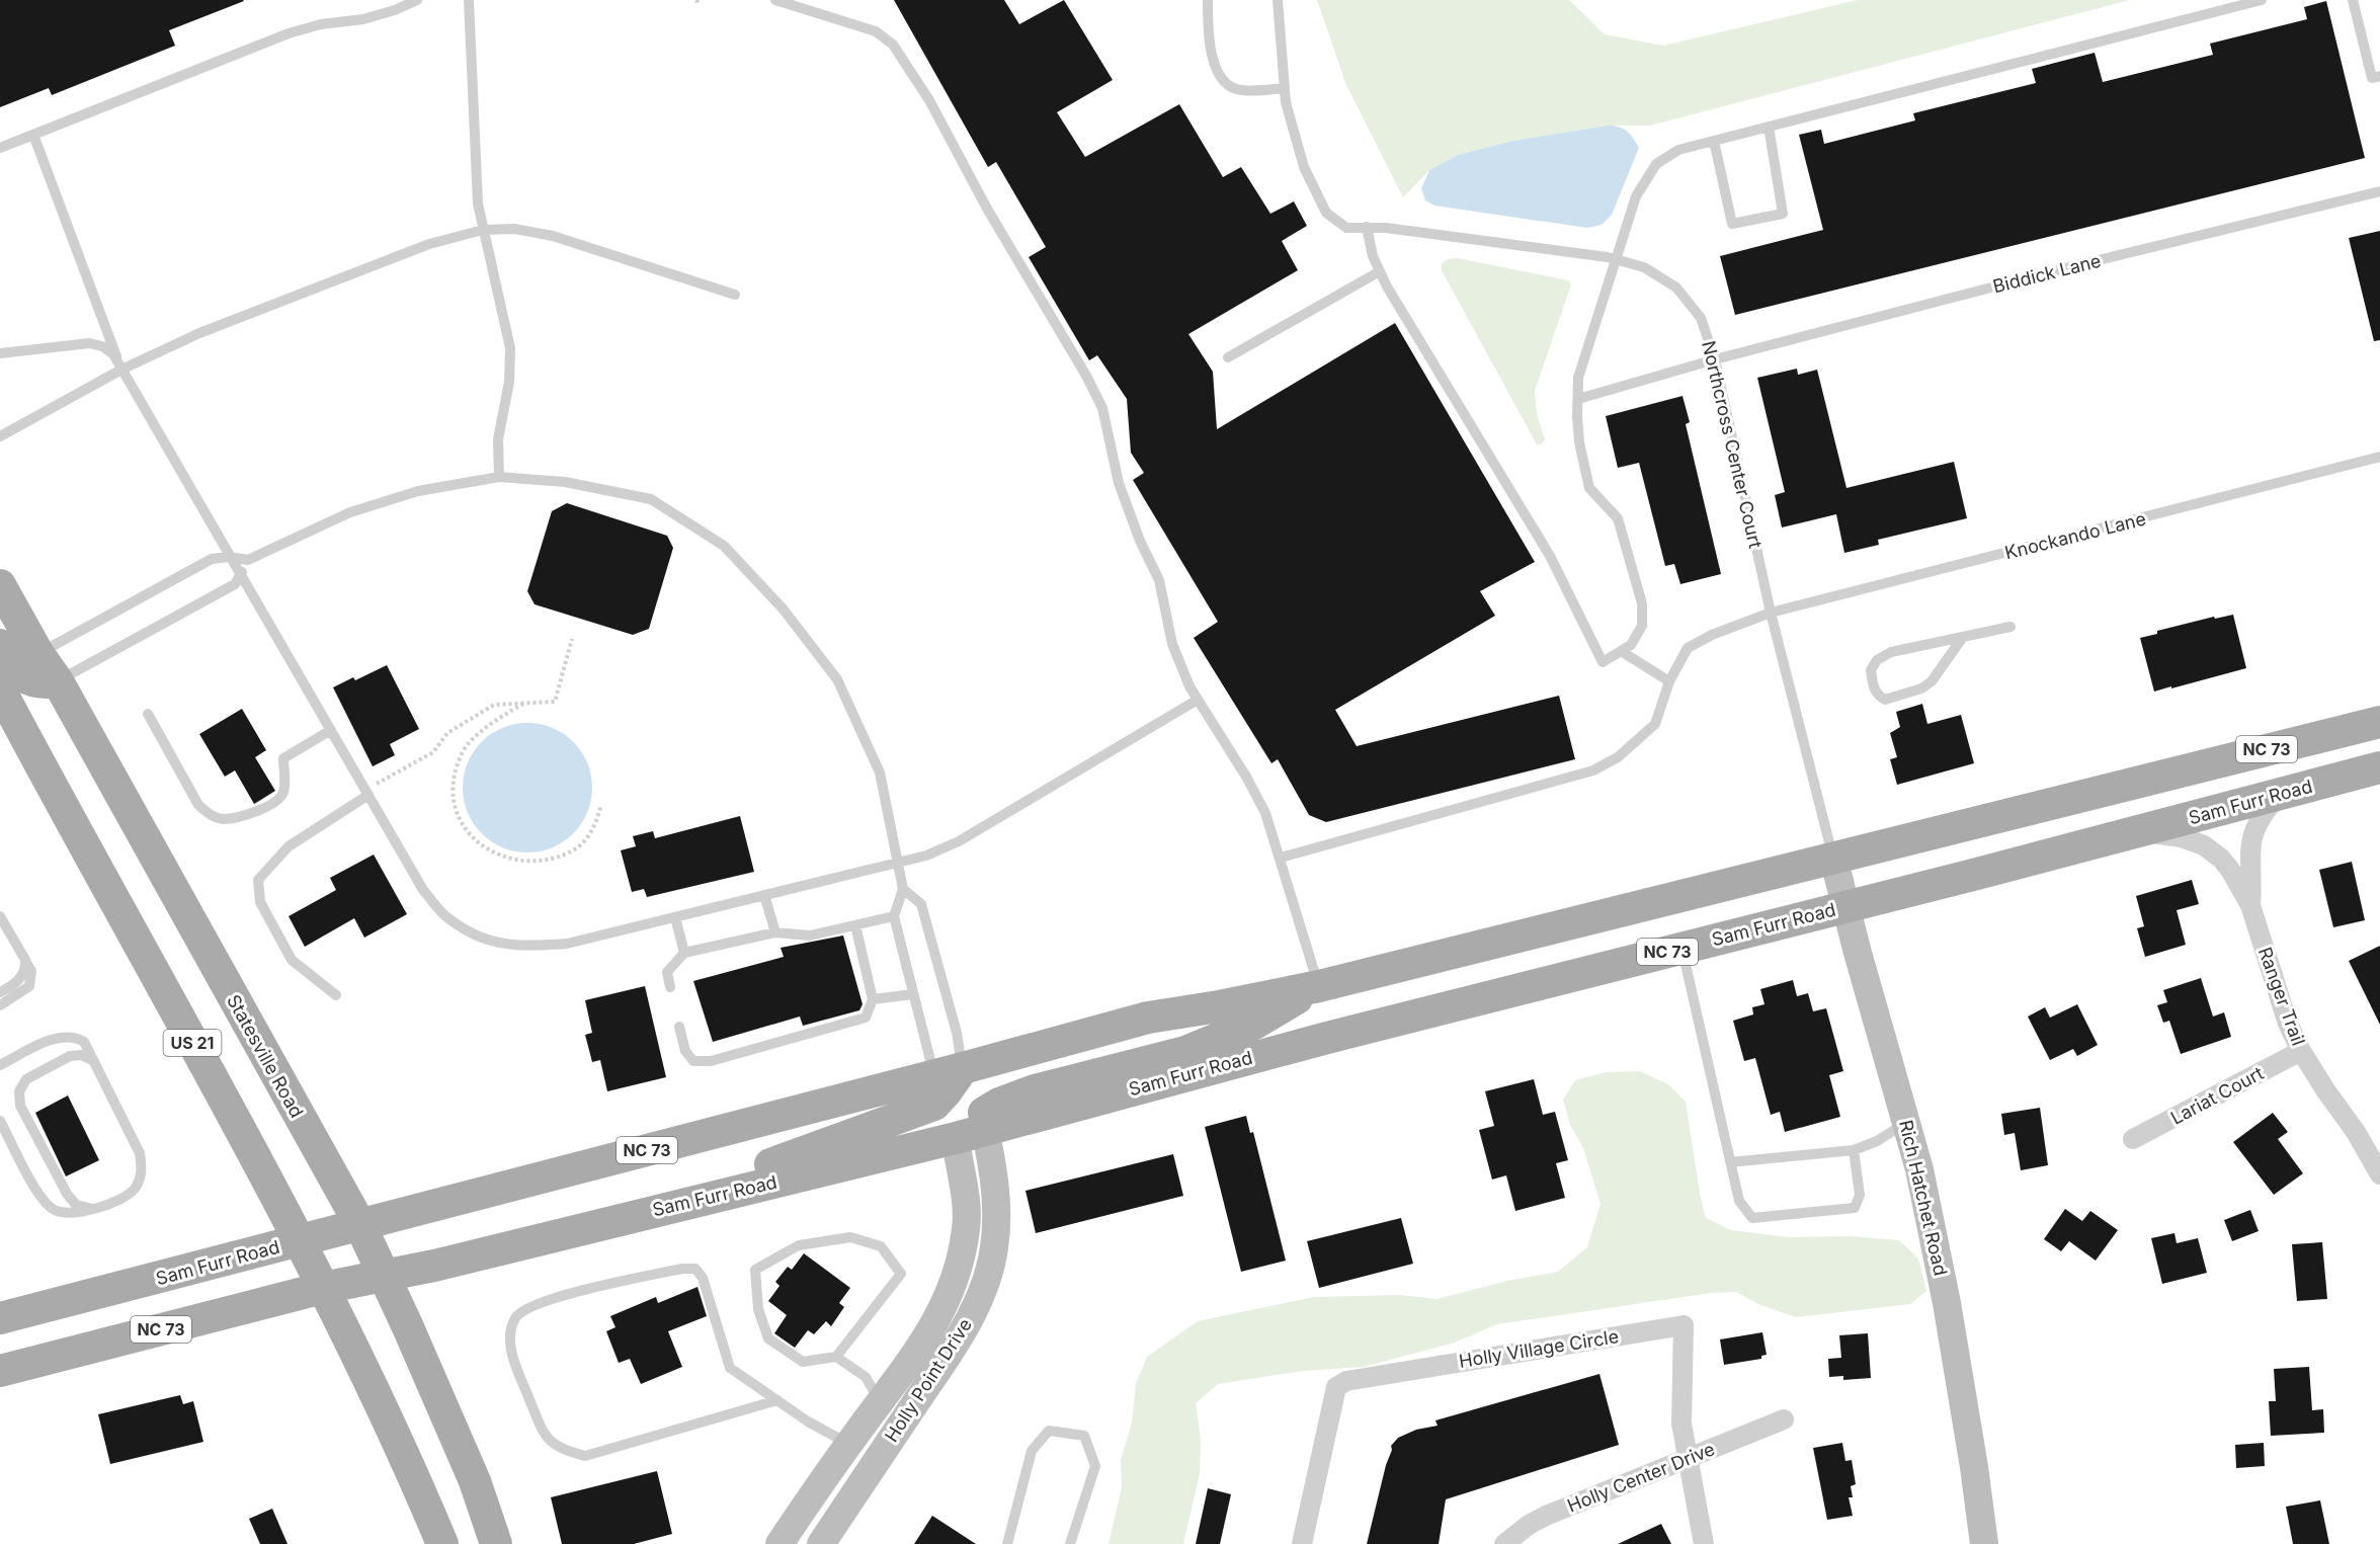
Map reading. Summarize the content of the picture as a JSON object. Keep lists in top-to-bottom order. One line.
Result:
{"streets":{"main road":["NC 73","Sam Furr Road","US 21","Statesville Road","Rich Hatchet Road","Holly Point Drive"],"street":["Ranger Trail","Lariat Court","Holly Village Circle","Holly Center Drive"],"lane":["Biddick Lane","Northcross Center Court","Knockando Lane"]},"crossings":[["Biddick Lane","Northcross Center Court"],["Northcross Center Court","Knockando Lane"],["Northcross Center Court","Sam Furr Road"],["Northcross Center Court","Rich Hatchet Road"],["Sam Furr Road","Ranger Trail"],["Sam Furr Road","US 21"],["Sam Furr Road","Statesville Road"],["Sam Furr Road","Rich Hatchet Road"],["Sam Furr Road","Holly Point Drive"],["Ranger Trail","Lariat Court"],["Holly Village Circle","Holly Center Drive"]]}
